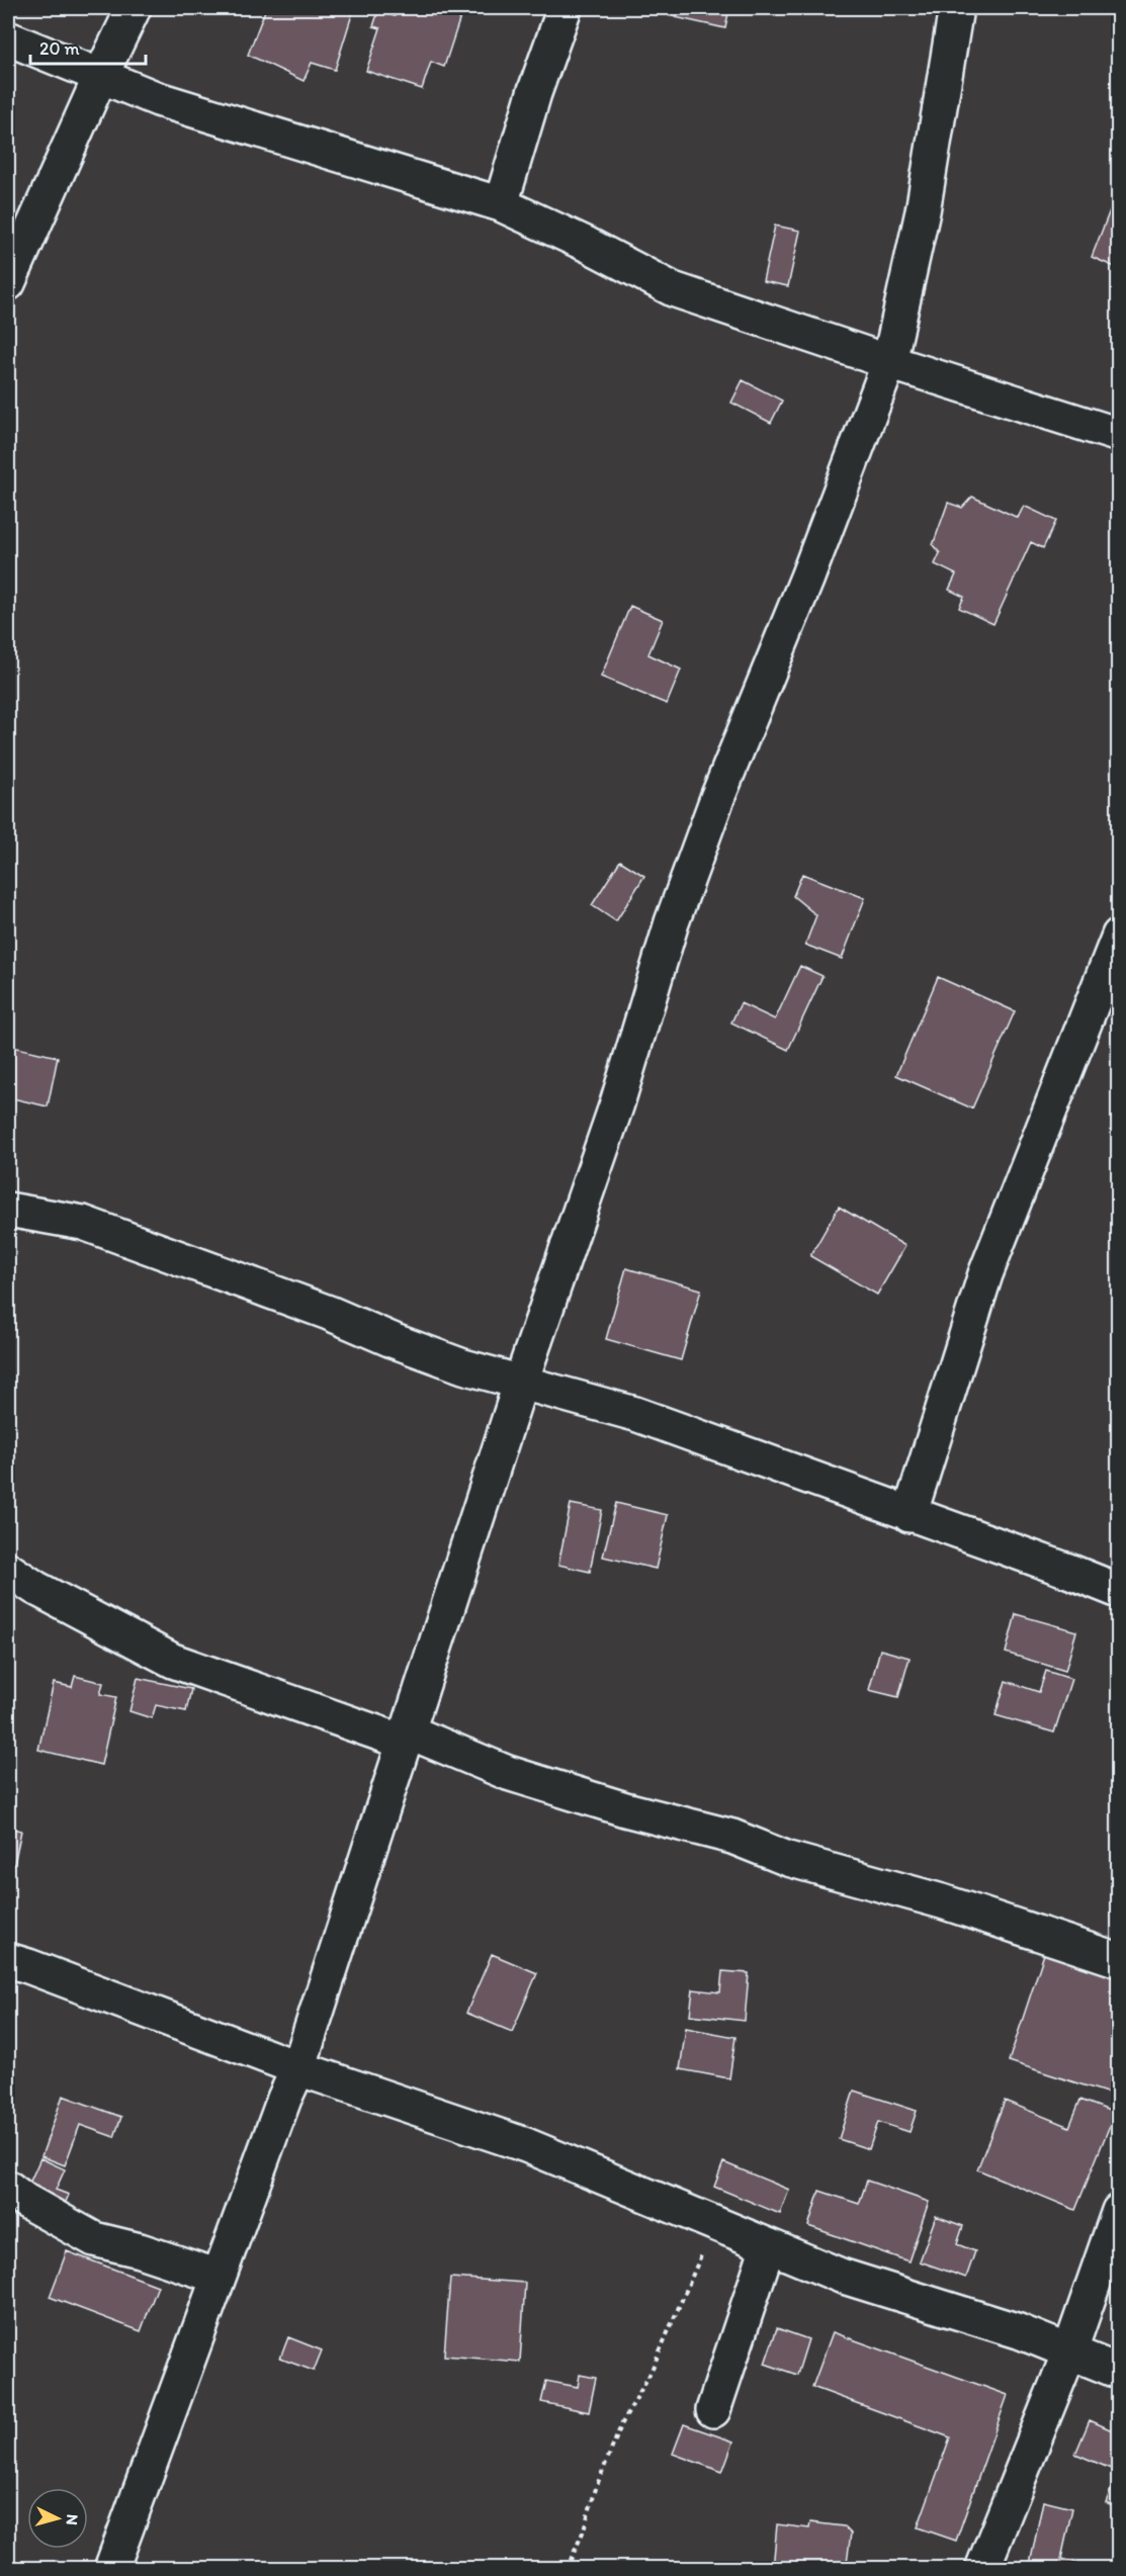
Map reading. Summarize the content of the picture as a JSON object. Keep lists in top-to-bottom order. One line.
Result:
{"scale_bar":"20 m","north":"right"}
